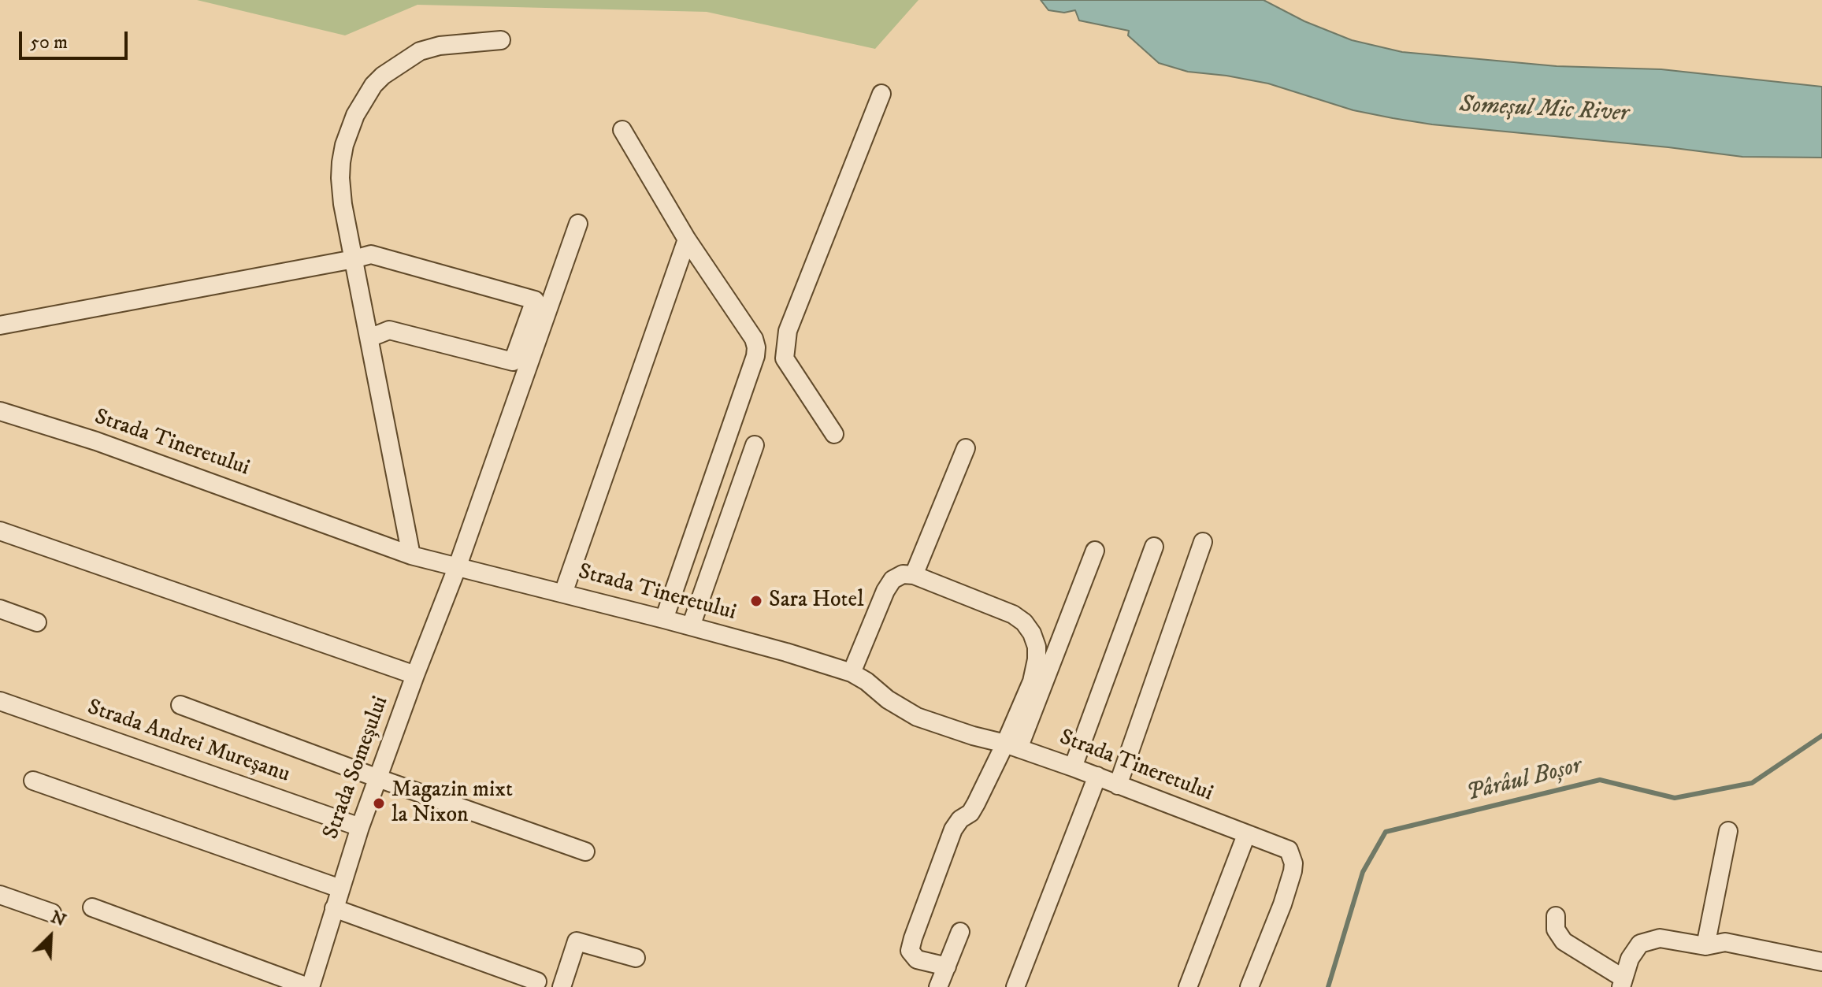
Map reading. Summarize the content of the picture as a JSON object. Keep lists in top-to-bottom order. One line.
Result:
{"streets":{"street":["Strada Tineretului","Strada Andrei Mureșanu","Strada Someșului"]},"crossings":[["Strada Tineretului","Strada Someșului"],["Strada Andrei Mureșanu","Strada Someșului"]],"water":["Someşul Mic River","Pârâul Boșor"],"places":["Sara Hotel","Magazin mixt la Nixon"],"scale_bar":"50 m","north":"top right"}
